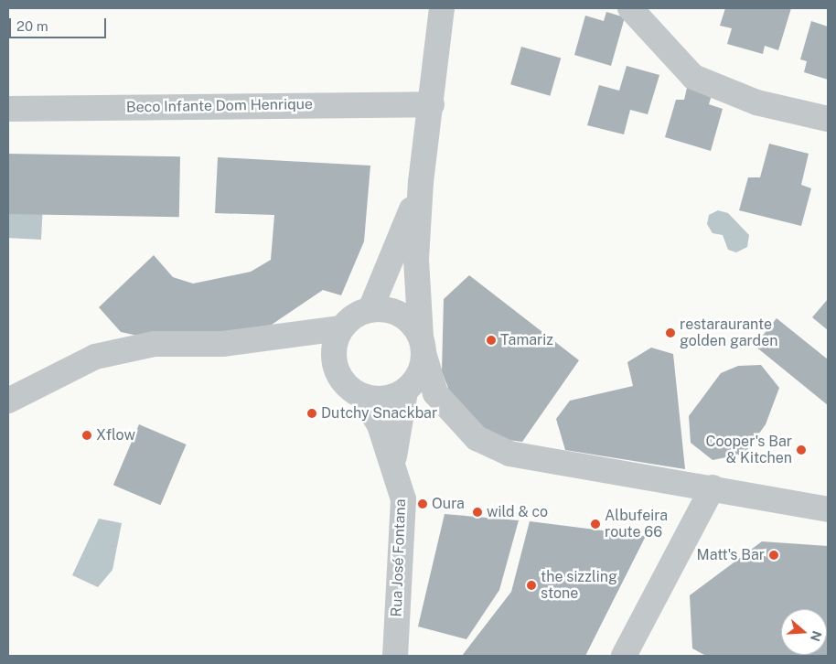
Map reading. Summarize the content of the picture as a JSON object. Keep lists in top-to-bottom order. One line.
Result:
{"streets":{"street":["Beco Infante Dom Henrique","Rua José Fontana"]},"places":["restaraurante golden garden","Tamariz","Dutchy Snackbar","Xflow","Cooper's Bar & Kitchen","Oura","wild & co","Albufeira route 66","Matt's Bar","the sizzling stone"],"scale_bar":"20 m","north":"right"}
